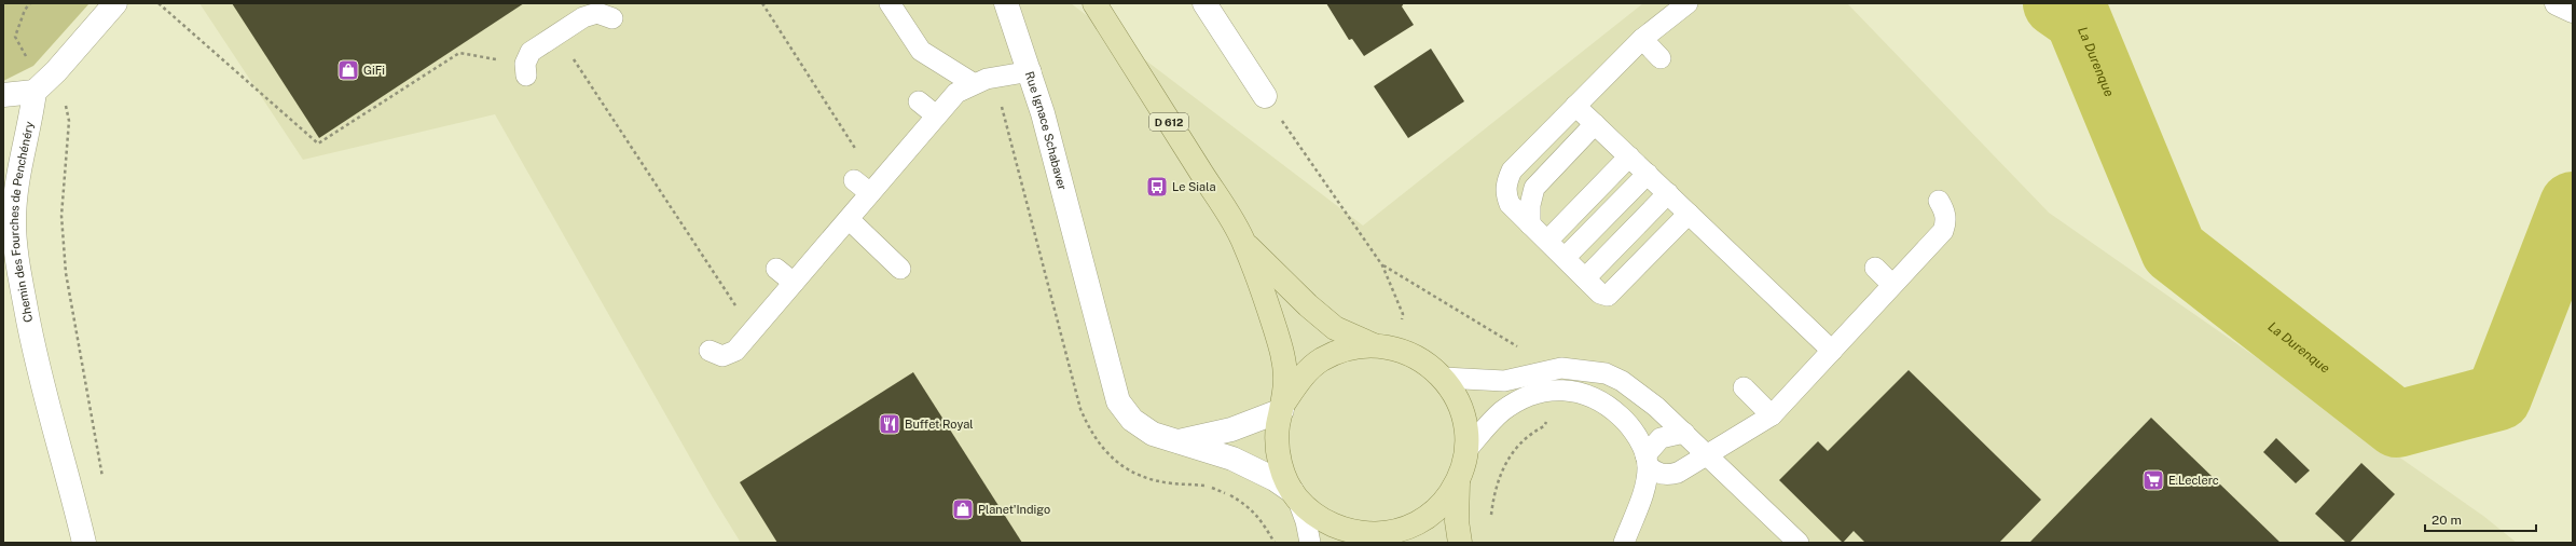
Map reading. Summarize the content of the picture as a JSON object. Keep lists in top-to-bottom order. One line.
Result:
{"streets":{"main road":["D 612"],"street":["Rue Ignace Schabaver","Chemin des Fourches de Penchénéry"]},"crossings":[["D 612","Rue Ignace Schabaver"]],"water":["La Durenque"],"places":{"shop":["GiFi","Planet'Indigo"],"bus stop":["Le Siala"],"restaurant":["Buffet Royal"],"supermarket":["E.Leclerc"]},"scale_bar":"20 m"}
